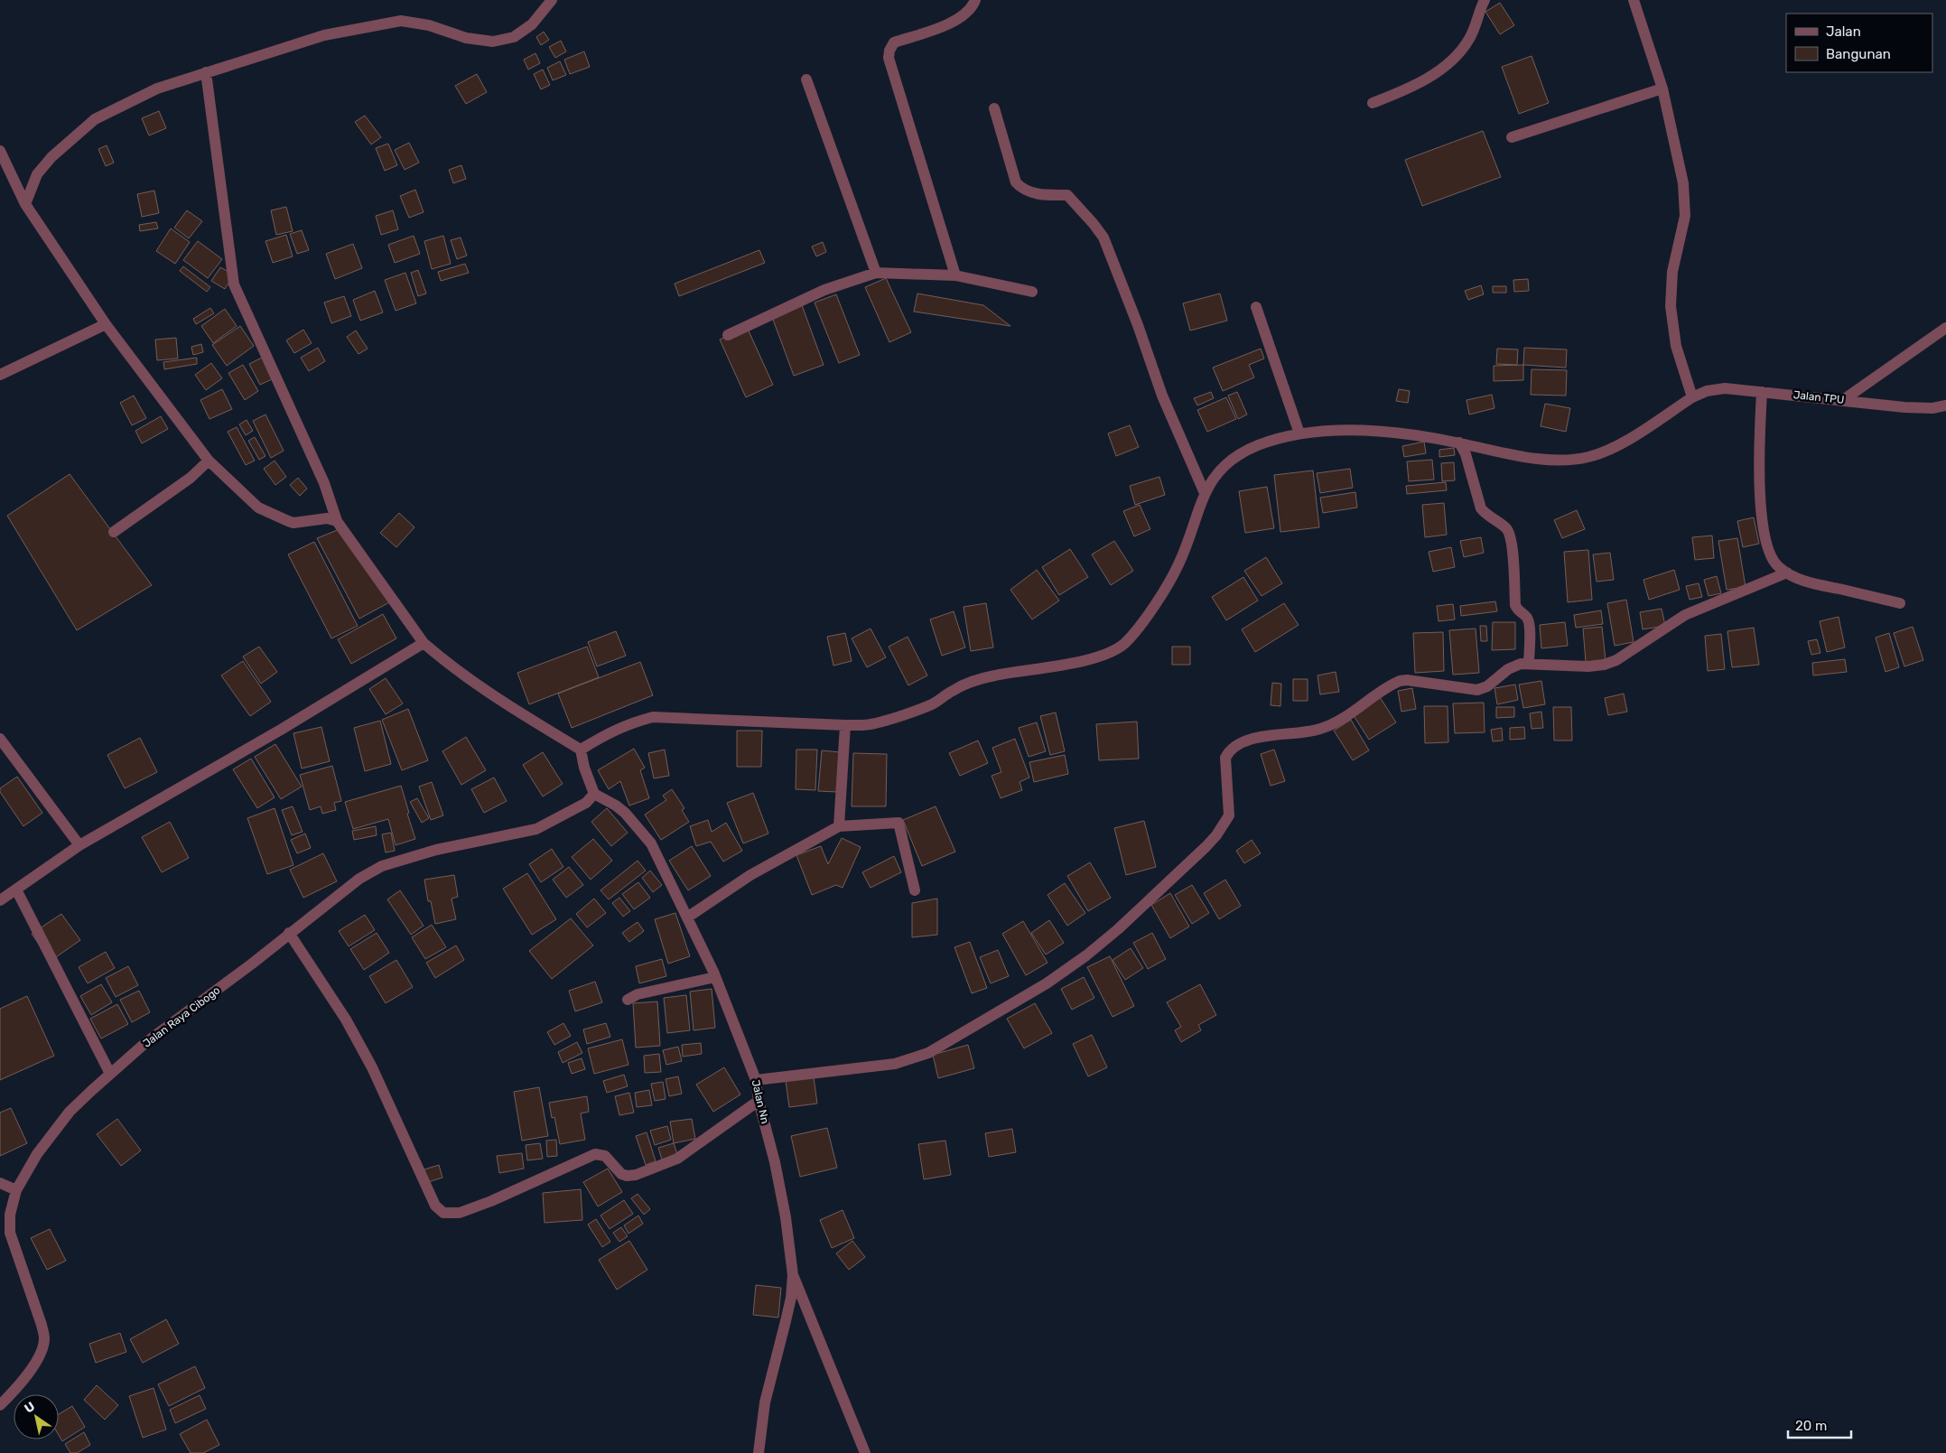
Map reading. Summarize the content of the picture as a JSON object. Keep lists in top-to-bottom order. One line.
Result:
{"streets":{"street":["Jalan TPU","Jalan Raya Cibogo","Jalan Nn"]},"crossings":[["Jalan Raya Cibogo","Jalan Nn"]],"legend":["Jalan","Bangunan"],"scale_bar":"20 m","north":"top left"}
